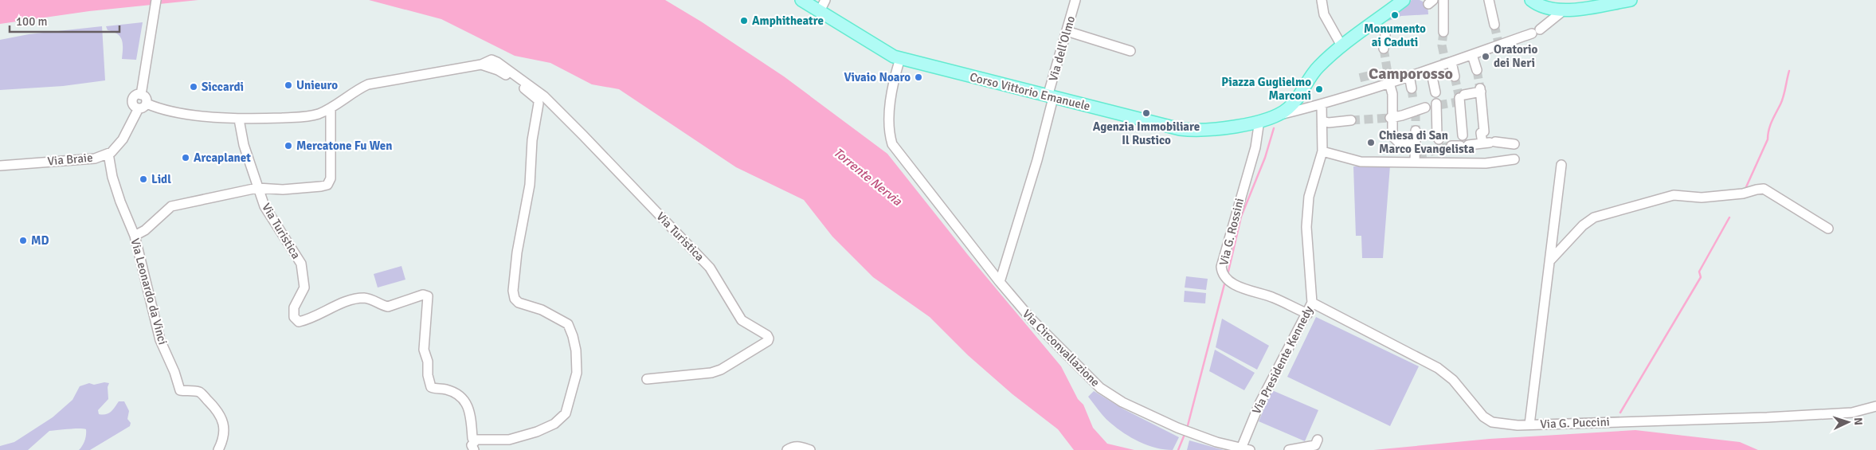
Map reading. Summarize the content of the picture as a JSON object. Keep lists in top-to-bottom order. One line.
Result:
{"streets":{"main road":["Corso Vittorio Emanuele"],"street":["Via dell'Olmo","Via Braie","Via Turistica","Via G. Rossini","Via Leonardo da Vinci","Via Circonvallazione","Via Presidente Kennedy","Via G. Puccini"]},"crossings":[["Via dell'Olmo","Corso Vittorio Emanuele"],["Corso Vittorio Emanuele","Via G. Rossini"],["Corso Vittorio Emanuele","Via Circonvallazione"],["Via Braie","Via Turistica"],["Via Braie","Via Leonardo da Vinci"],["Via G. Rossini","Via Presidente Kennedy"],["Via Circonvallazione","Via Presidente Kennedy"]],"districts":["Camporosso"],"water":["Torrente Nervia"],"places":["Monumento ai Caduti","Amphitheatre","Oratorio dei Neri","Vivaio Noaro","Unieuro","Siccardi","Piazza Guglielmo Marconi","Agenzia Immobiliare Il Rustico","Chiesa di San Marco Evangelista","Mercatone Fu Wen","Arcaplanet","Lidl","MD"],"scale_bar":"100 m","north":"right"}
